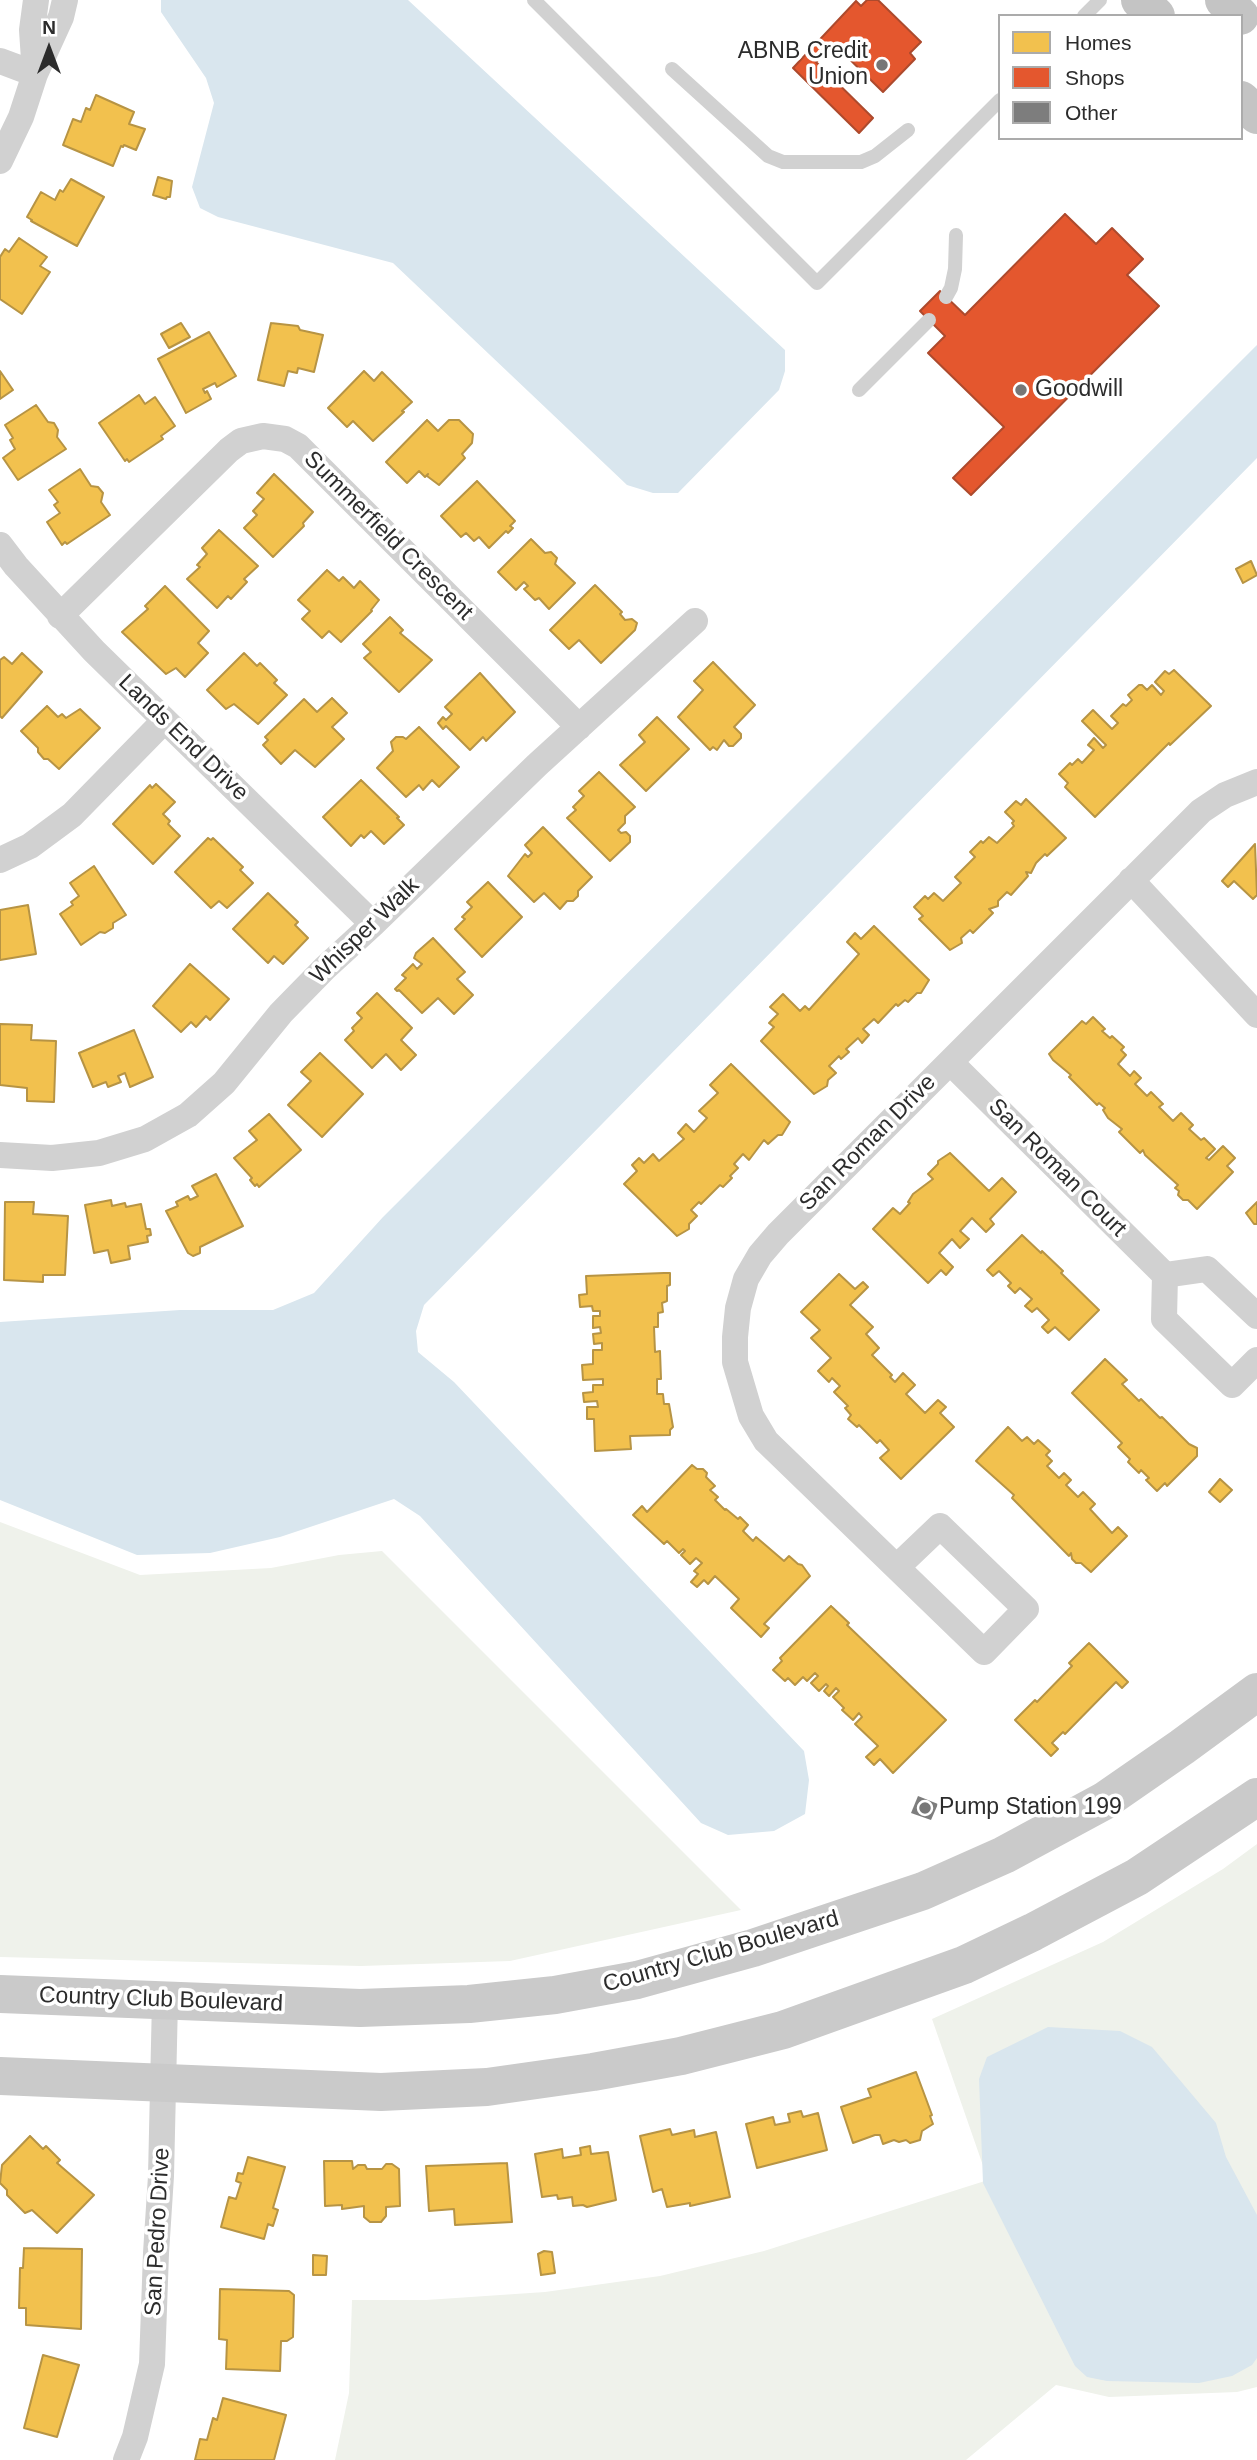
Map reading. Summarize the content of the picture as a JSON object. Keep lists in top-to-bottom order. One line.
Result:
{"streets":{"street":["Summerfield Crescent","Lands End Drive","Whisper Walk","San Roman Drive","San Roman Court","Country Club Boulevard","San Pedro Drive"]},"crossings":[["Summerfield Crescent","Lands End Drive"],["Summerfield Crescent","Whisper Walk"],["Lands End Drive","Whisper Walk"],["San Roman Drive","San Roman Court"],["Country Club Boulevard","San Pedro Drive"]],"places":["ABNB Credit Union","Goodwill","Pump Station 199"],"legend":["Homes","Shops","Other"],"north":"top"}
